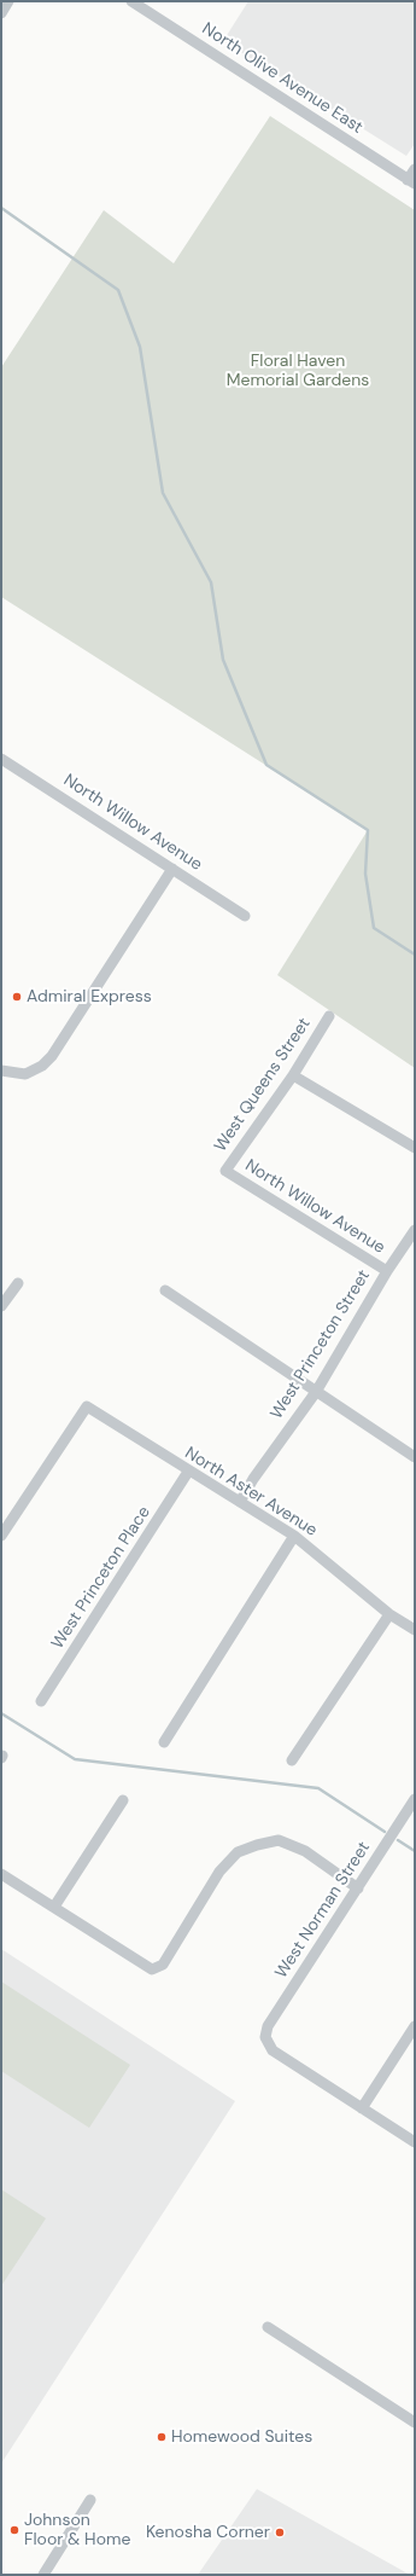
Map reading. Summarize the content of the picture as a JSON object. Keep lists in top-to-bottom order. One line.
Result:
{"streets":{"street":["North Olive Avenue East","North Willow Avenue","West Queens Street","West Princeton Street","North Aster Avenue","West Princeton Place","West Norman Street"]},"crossings":[["North Willow Avenue","West Queens Street"],["North Willow Avenue","West Princeton Street"],["West Princeton Street","North Aster Avenue"],["North Aster Avenue","West Princeton Place"]],"parks":["Floral Haven Memorial Gardens"],"places":["Admiral Express","Homewood Suites","Johnson Floor & Home","Kenosha Corner"]}
